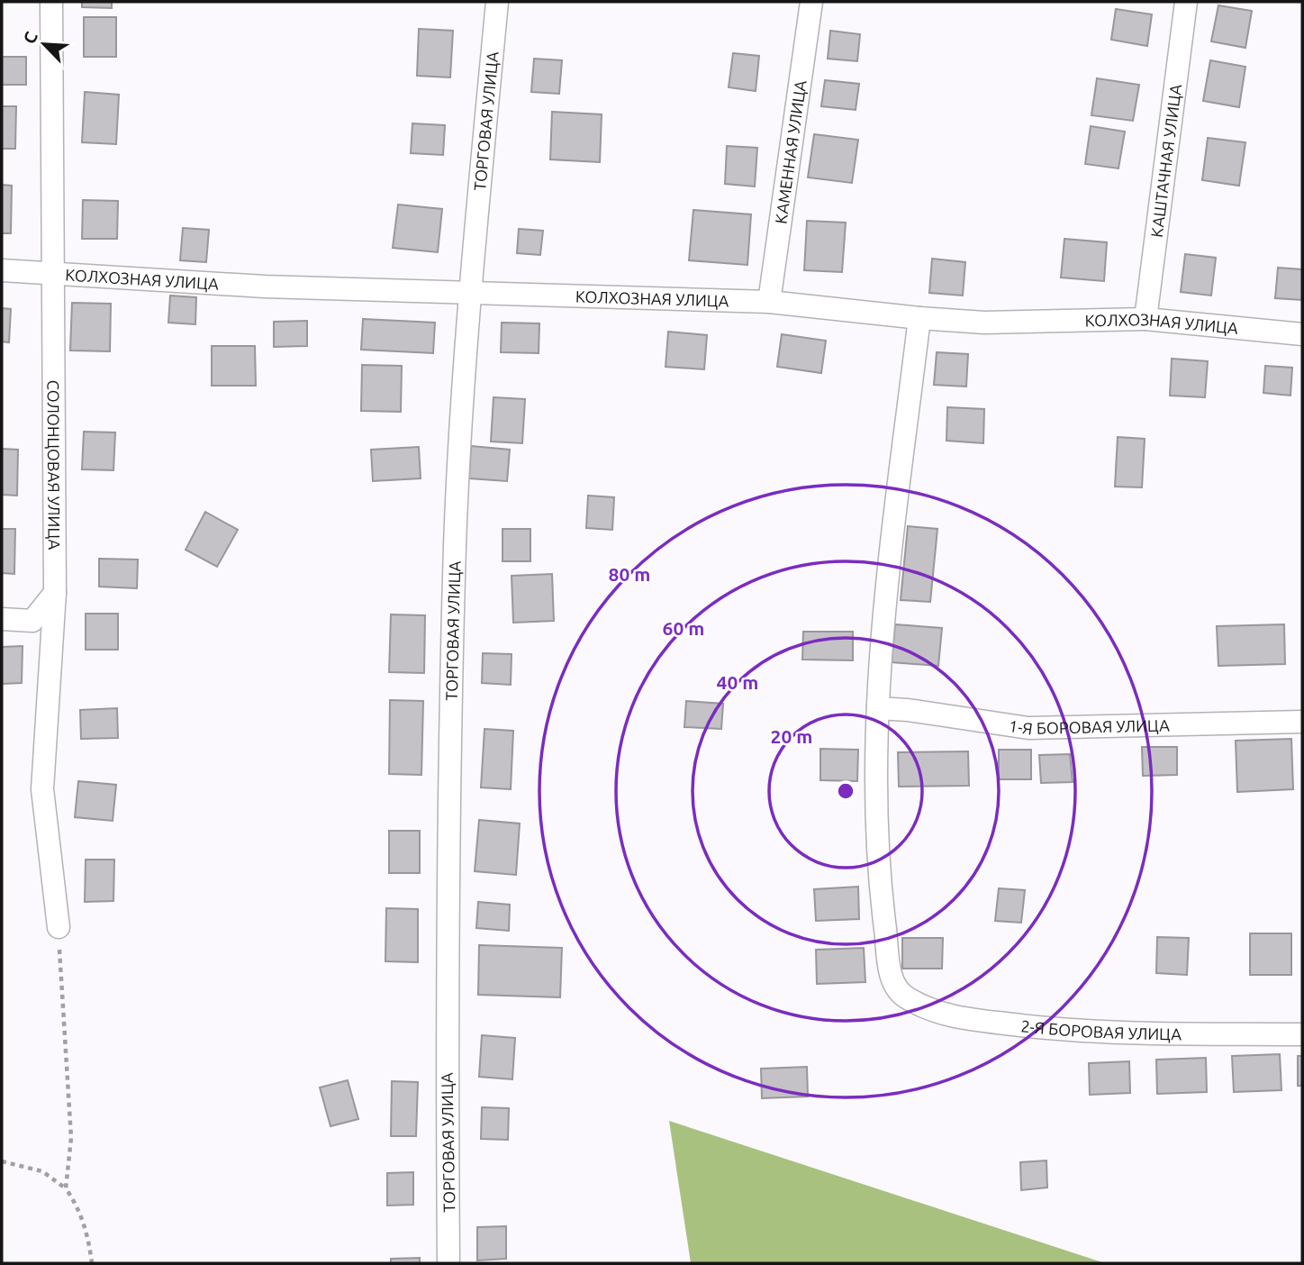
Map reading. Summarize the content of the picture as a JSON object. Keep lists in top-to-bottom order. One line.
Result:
{"streets":{"street":["ТОРГОВАЯ УЛИЦА","КАМЕННАЯ УЛИЦА","КАШТАЧНАЯ УЛИЦА","КОЛХОЗНАЯ УЛИЦА","СОЛОНЦОВАЯ УЛИЦА","1-Я БОРОВАЯ УЛИЦА","2-Я БОРОВАЯ УЛИЦА"]},"crossings":[["ТОРГОВАЯ УЛИЦА","КОЛХОЗНАЯ УЛИЦА"],["КАМЕННАЯ УЛИЦА","КОЛХОЗНАЯ УЛИЦА"],["КАШТАЧНАЯ УЛИЦА","КОЛХОЗНАЯ УЛИЦА"],["КОЛХОЗНАЯ УЛИЦА","СОЛОНЦОВАЯ УЛИЦА"],["1-Я БОРОВАЯ УЛИЦА","2-Я БОРОВАЯ УЛИЦА"]],"north":"top left","rings":["80 m","60 m","40 m","20 m"]}
